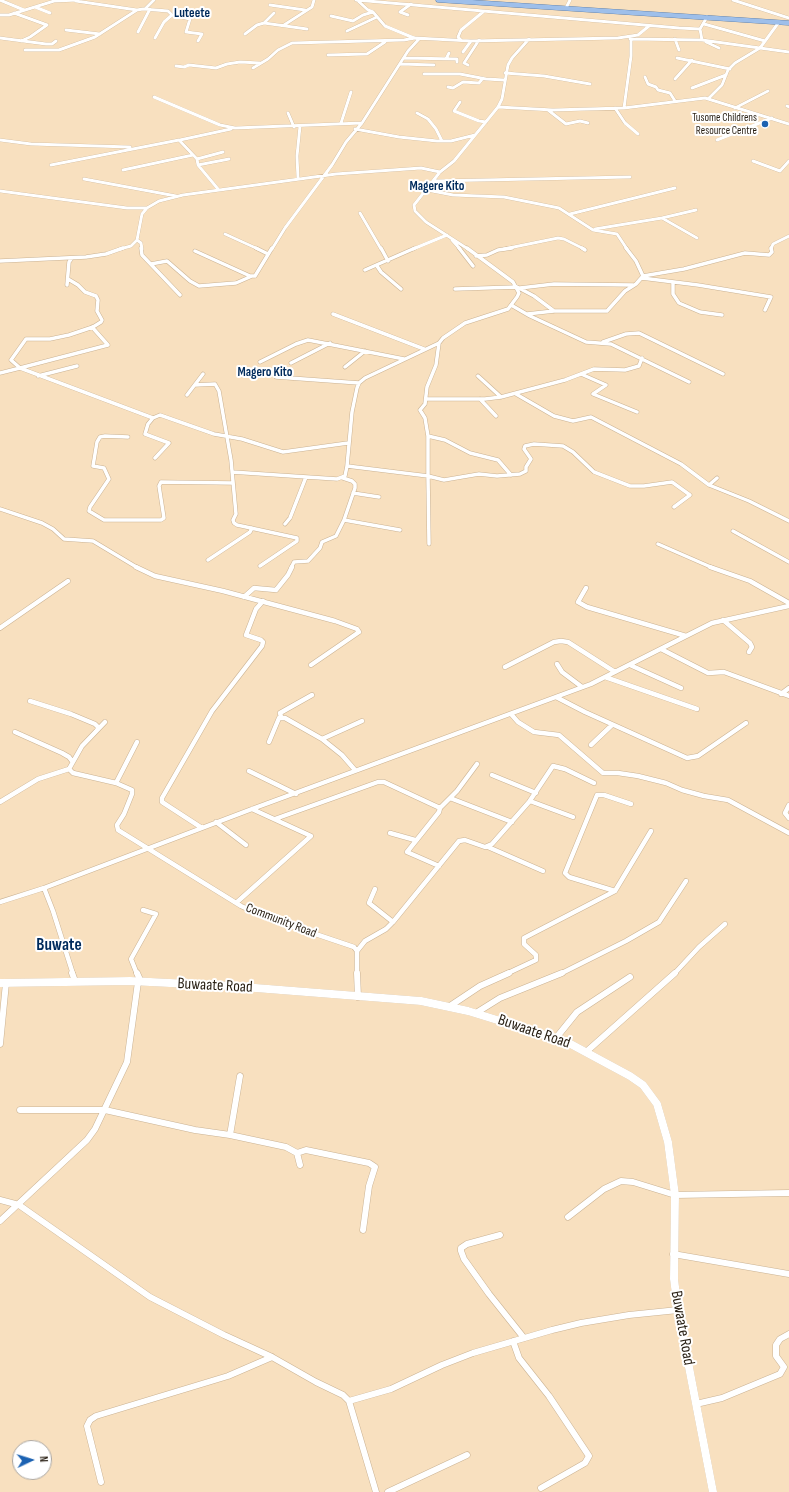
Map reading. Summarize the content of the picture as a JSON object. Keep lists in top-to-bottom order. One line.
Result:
{"streets":{"street":["Community Road","Buwaate Road"]},"districts":["Luteete","Magere Kito","Magero Kito","Buwate"],"places":["Tusome Childrens Resource Centre"],"north":"right"}
